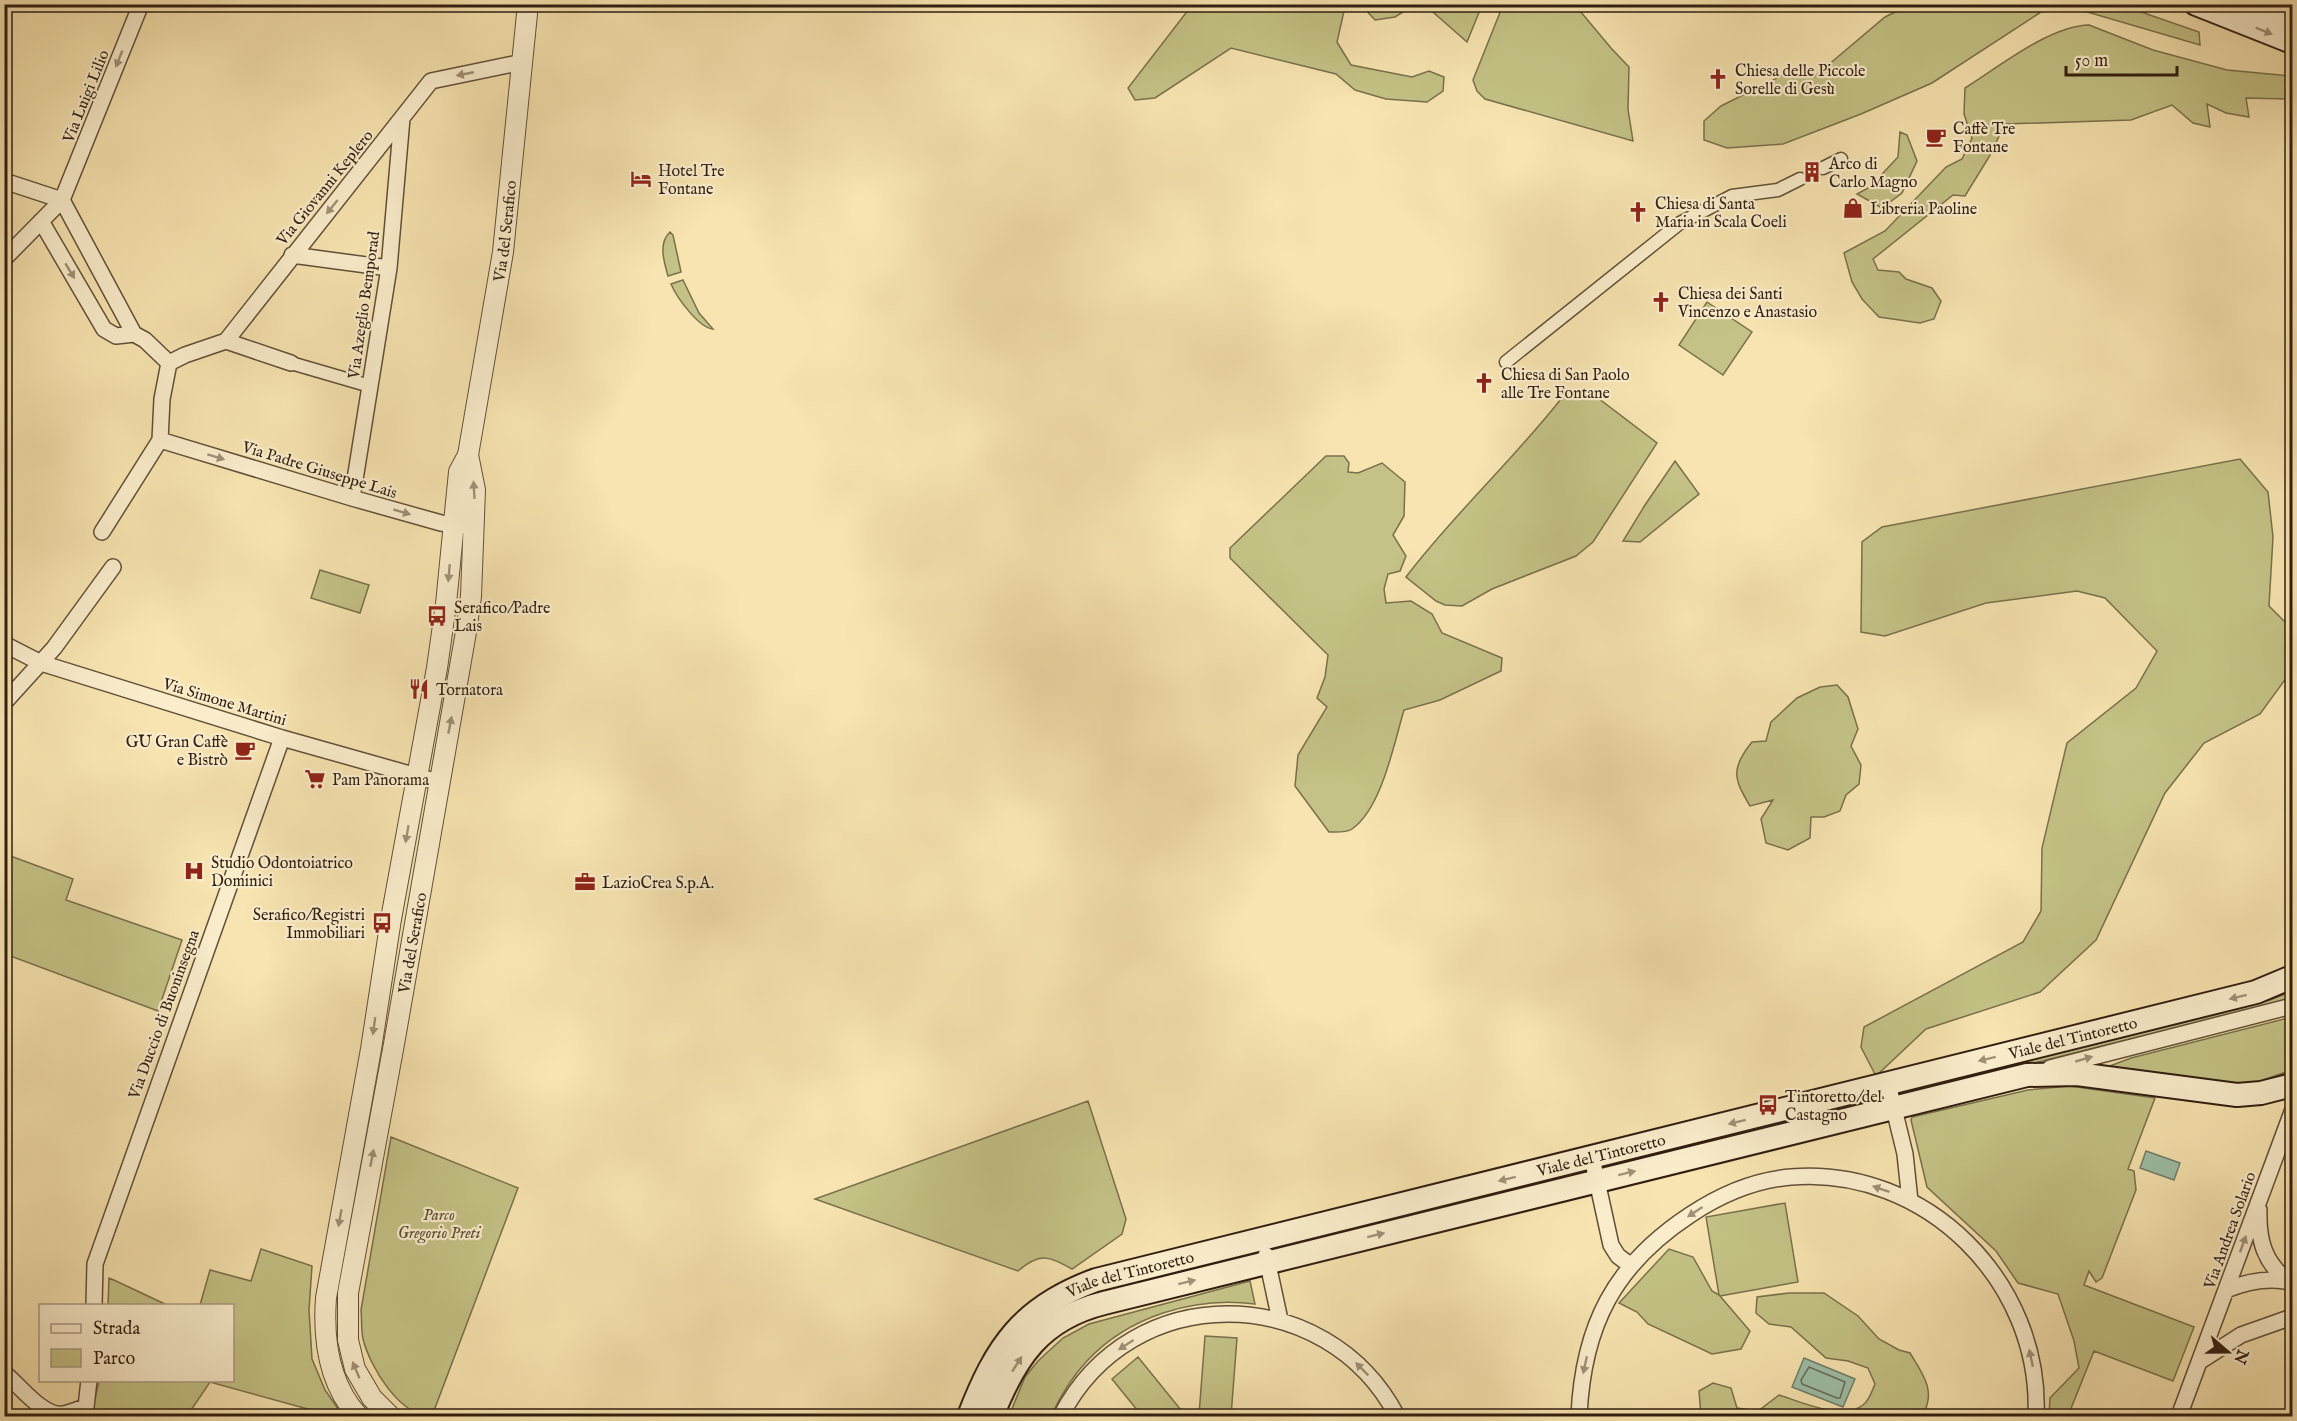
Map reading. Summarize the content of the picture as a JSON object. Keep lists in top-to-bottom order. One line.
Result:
{"streets":{"main road":["Viale del Tintoretto"],"street":["Via Luigi Lilio","Via Giovanni Keplero","Via del Serafico","Via Azeglio Bemporad","Via Padre Giuseppe Lais","Via Simone Martini","Via Duccio di Buoninsegna","Via Andrea Solario"]},"crossings":[["Via Giovanni Keplero","Via del Serafico"],["Via Giovanni Keplero","Via Azeglio Bemporad"],["Via del Serafico","Via Padre Giuseppe Lais"],["Via del Serafico","Via Simone Martini"],["Via Azeglio Bemporad","Via Padre Giuseppe Lais"],["Via Simone Martini","Via Duccio di Buoninsegna"]],"one_way":["Via Luigi Lilio","Via Giovanni Keplero"],"parks":["Parco Gregorio Preti"],"places":{"church":["Chiesa delle Piccole Sorelle di Gesù","Chiesa di Santa Maria in Scala Coeli","Chiesa dei Santi Vincenzo e Anastasio","Chiesa di San Paolo alle Tre Fontane"],"cafe":["Caffè Tre Fontane","GU Gran Caffè e Bistrò"],"building":["Arco di Carlo Magno"],"hotel":["Hotel Tre Fontane"],"shop":["Libreria Paoline"],"bus stop":["Serafico/Padre Lais","Serafico/Registri Immobiliari","Tintoretto/del Castagno"],"restaurant":["Tornatora"],"supermarket":["Pam Panorama"],"hospital":["Studio Odontoiatrico Dominici"],"office":["LazioCrea S.p.A."]},"legend":["Strada","Parco"],"scale_bar":"50 m","north":"right"}
